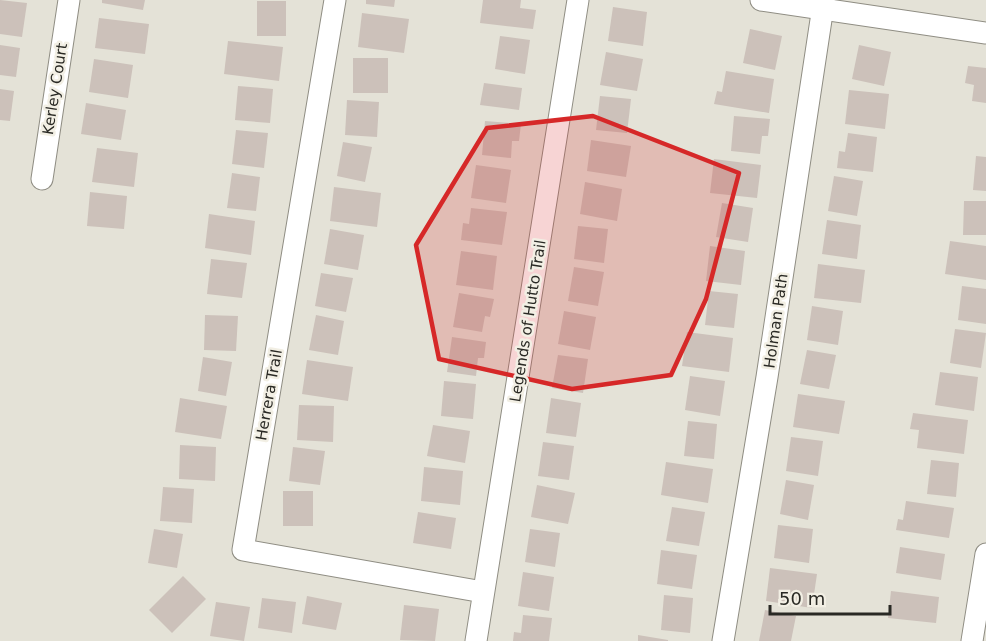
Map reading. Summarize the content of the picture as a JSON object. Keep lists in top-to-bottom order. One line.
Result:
{"streets":{"street":["Kerley Court","Legends of Hutto Trail","Holman Path","Herrera Trail"]},"crossings":[["Legends of Hutto Trail","Herrera Trail"]],"scale_bar":"50 m"}
